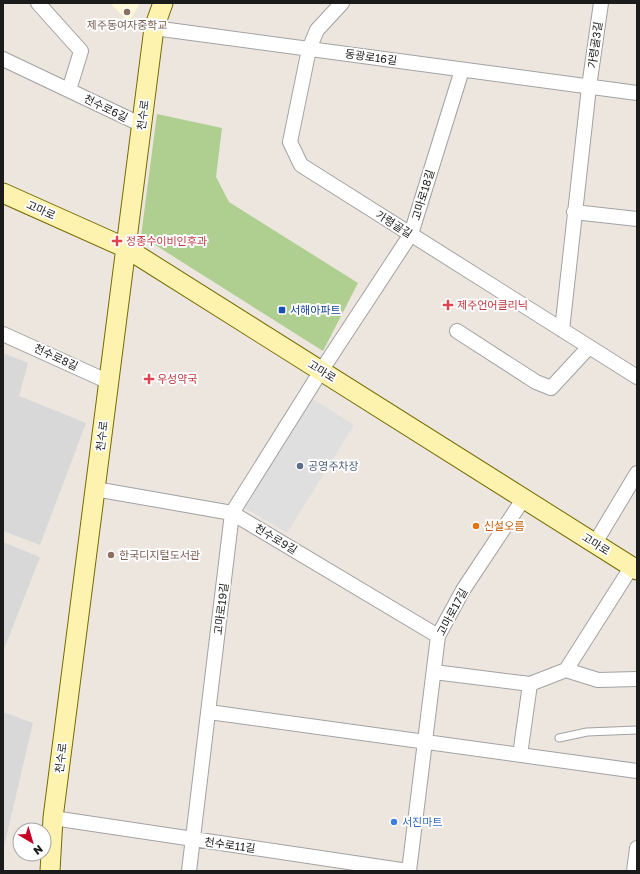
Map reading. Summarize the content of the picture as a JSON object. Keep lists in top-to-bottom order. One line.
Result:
{"streets":{"street":["가령골3길","동광로16길","천수로6길","천수로","고마로18길","고마로","가령골길","천수로8길","천수로9길","고마로19길","고마로17길","천수로11길"]},"crossings":[["가령골3길","동광로16길"],["동광로16길","천수로"],["동광로16길","고마로18길"],["동광로16길","가령골길"],["천수로6길","천수로"],["천수로","고마로"],["천수로","천수로8길"],["천수로","천수로9길"],["천수로","천수로11길"],["고마로18길","고마로"],["고마로18길","가령골길"],["고마로18길","고마로19길"],["고마로","고마로19길"],["고마로","고마로17길"],["천수로9길","고마로19길"],["천수로9길","고마로17길"],["고마로19길","천수로11길"],["고마로17길","천수로11길"]],"places":{"other":["제주동여자중학교","공영주차장","신설오름","한국디지털도서관","서진마트"],"health":["정종수이비인후과","제주언어클리닉","우성약국"],"transit":["서해아파트"]},"north":"bottom right"}
